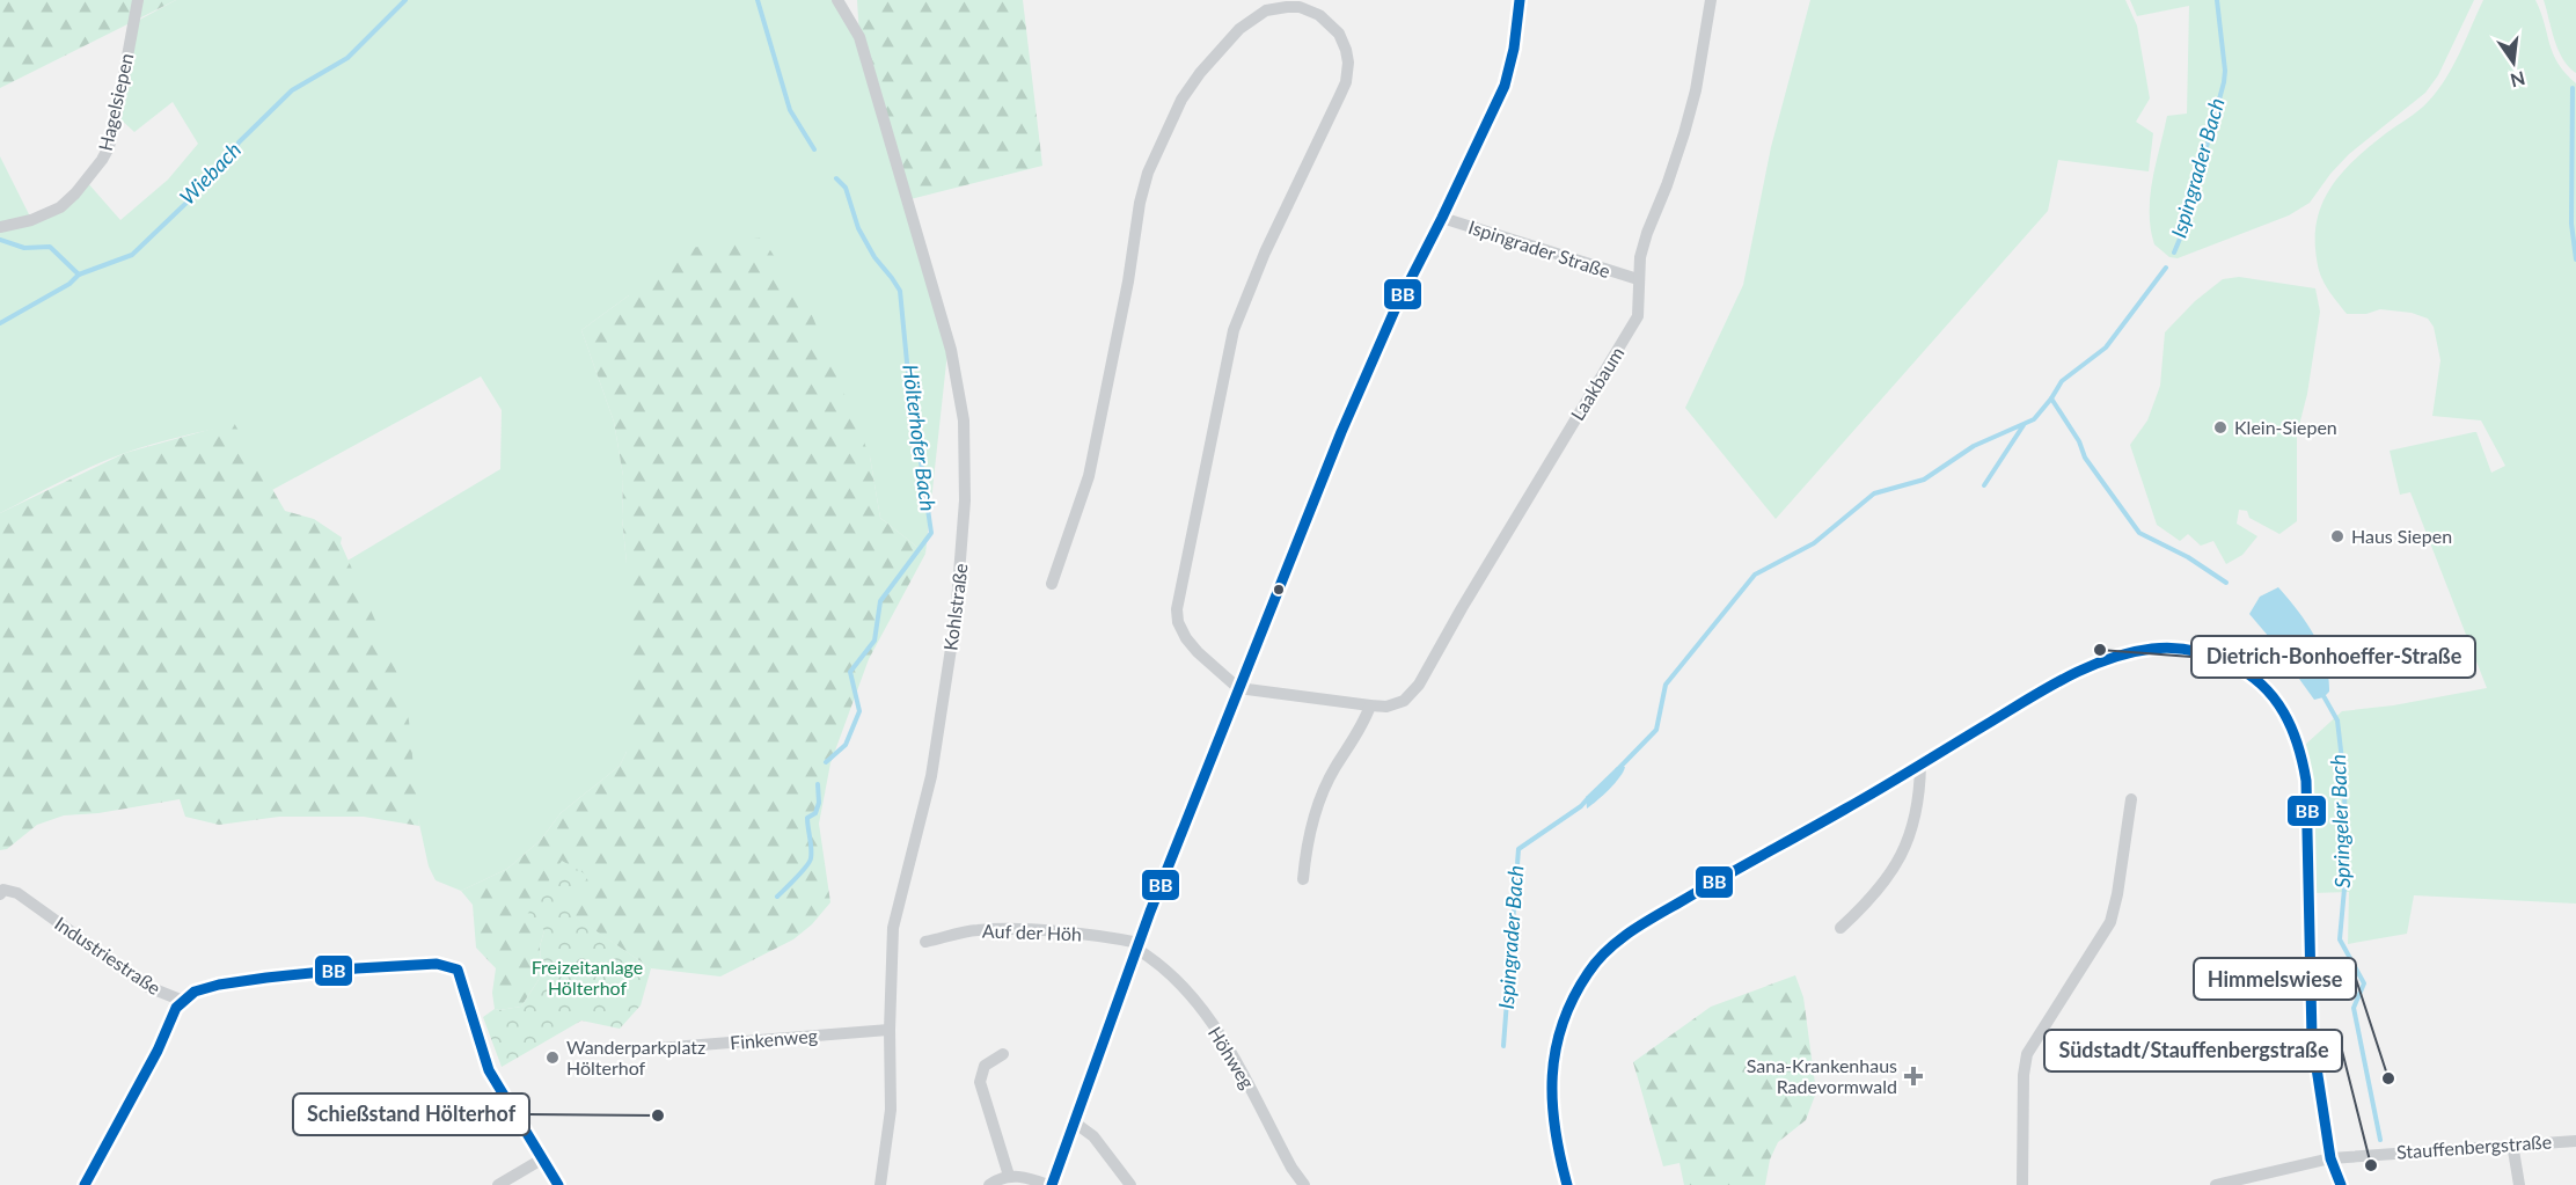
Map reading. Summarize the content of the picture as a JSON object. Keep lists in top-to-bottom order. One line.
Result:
{"streets":{"street":["Hagelsiepen","Ispingrader Straße","Laakbaum","Kohlstraße","Auf der Höh","Industriestraße","Finkenweg","Höhweg","Stauffenbergstraße"]},"crossings":[["Ispingrader Straße","Laakbaum"],["Ispingrader Straße","Auf der Höh"],["Ispingrader Straße","Höhweg"],["Kohlstraße","Finkenweg"],["Auf der Höh","Höhweg"]],"water":["Ispingrader Bach","Wiebach","Hölterhofer Bach","Springeler Bach"],"parks":["Freizeitanlage Hölterhof"],"places":{"other":["Klein-Siepen","Haus Siepen","Dietrich-Bonhoeffer-Straße","Wanderparkplatz Hölterhof","Himmelswiese","Schießstand Hölterhof","Südstadt/Stauffenbergstraße"],"health":["Sana-Krankenhaus Radevormwald"]},"lines":["transit line BB"],"north":"bottom"}
